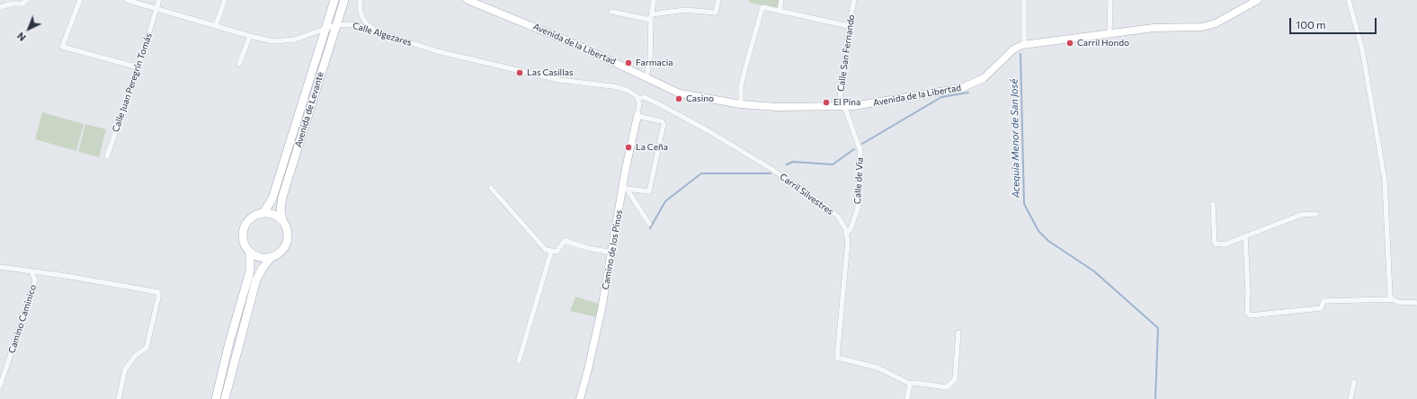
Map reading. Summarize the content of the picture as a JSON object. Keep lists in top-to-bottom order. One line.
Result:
{"streets":{"main road":["Avenida de la Libertad","Avenida de Levante","Camino de los Pinos"],"street":["Calle Algezares","Calle San Fernando","Calle Juan Peregrín Tomás","Calle de Via","Carril Silvestres","Camino Caminico"]},"crossings":[["Calle Algezares","Calle Juan Peregrín Tomás"],["Calle Algezares","Avenida de Levante"],["Calle Algezares","Carril Silvestres"],["Calle Algezares","Camino de los Pinos"],["Avenida de la Libertad","Calle San Fernando"],["Avenida de la Libertad","Calle de Via"],["Calle San Fernando","Calle de Via"],["Calle de Via","Carril Silvestres"],["Carril Silvestres","Camino de los Pinos"]],"water":["Acequia Menor de San José"],"places":["Carril Hondo","Farmacia","Las Casillas","Casino","El Pina","La Ceña"],"scale_bar":"100 m","north":"bottom left"}
